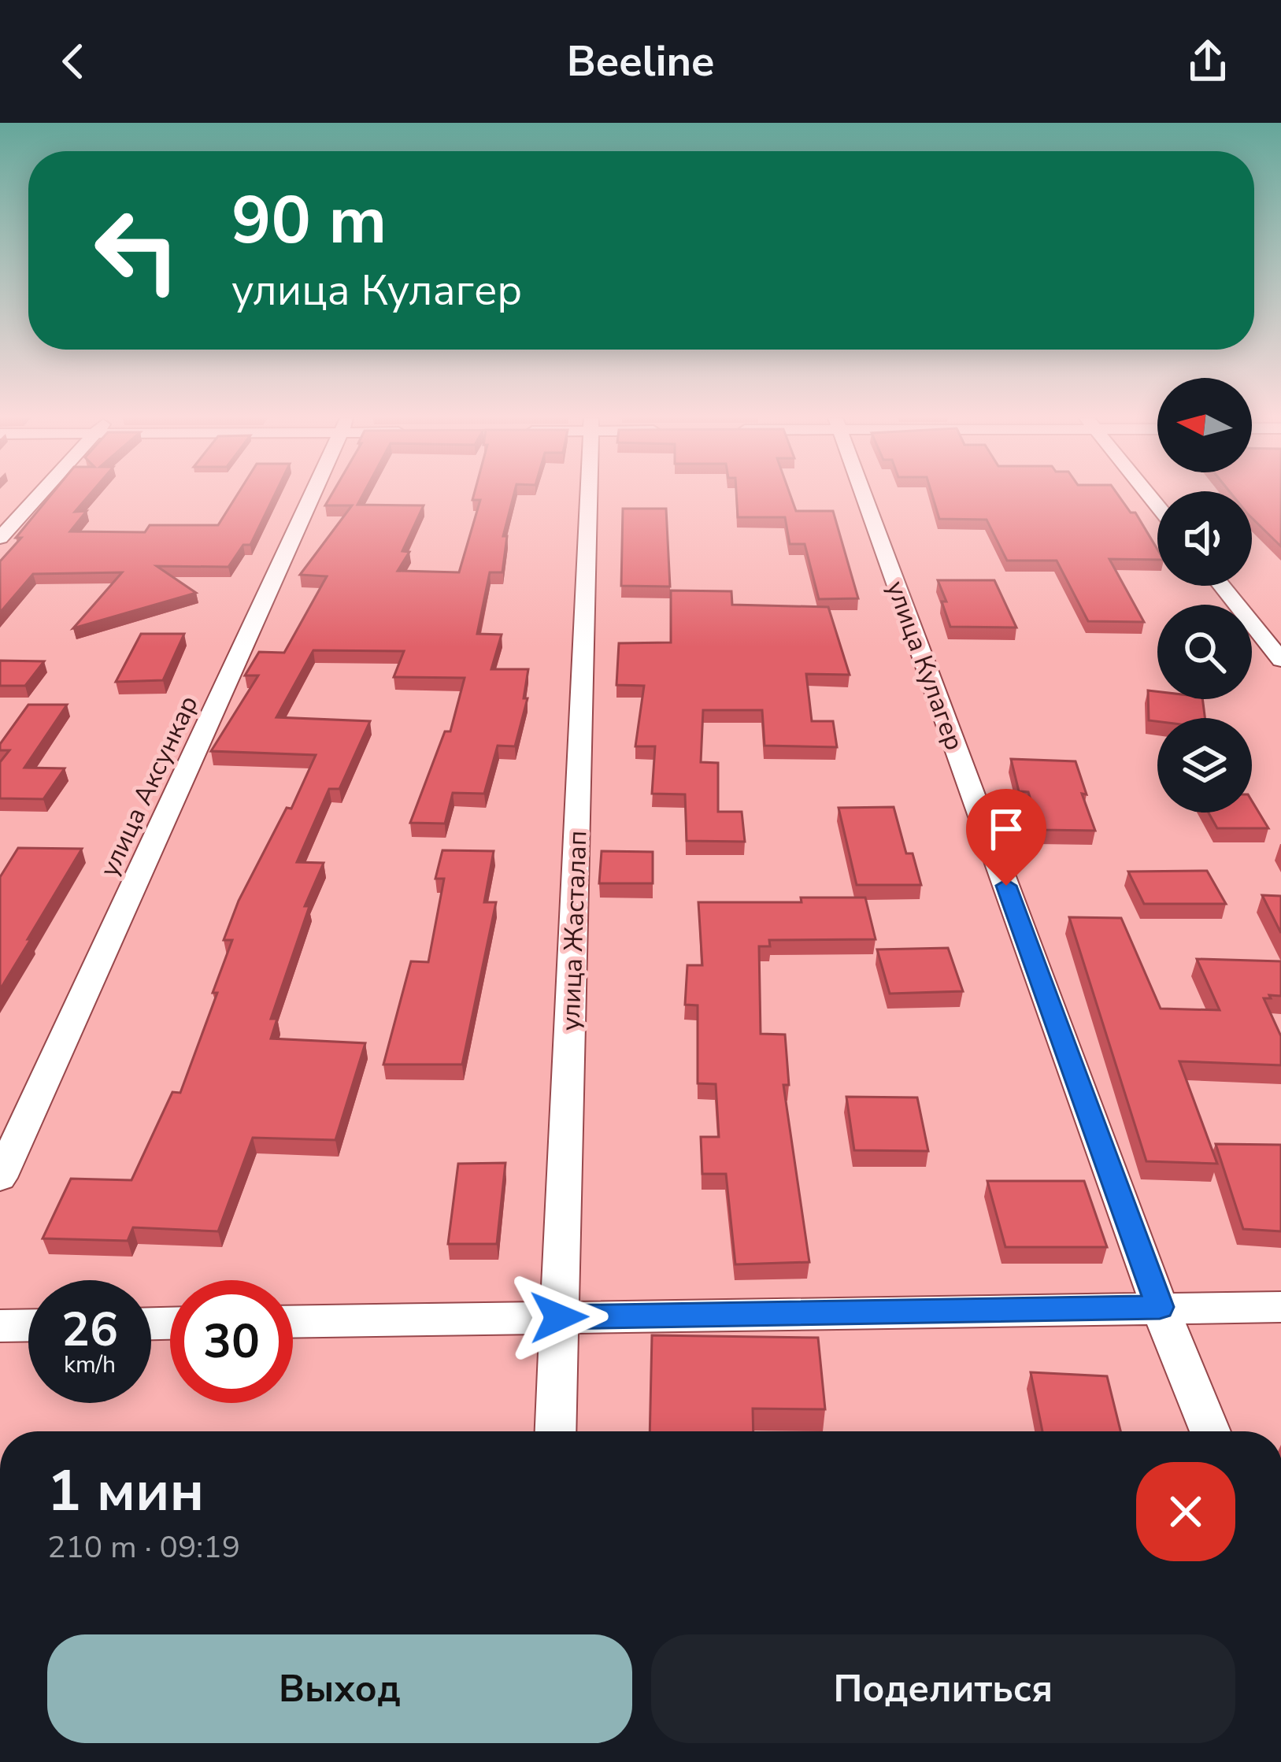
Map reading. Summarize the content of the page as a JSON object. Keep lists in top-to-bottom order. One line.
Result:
{"streets":{"street":["улица Кулагер","улица Аксункар","улица Жасталап"]},"north":"left","page":{"header":"Beeline","turn":["90 m","улица Кулагер"],"speed":"26 km/h","limit":"30","heading":["1 мин","210 m · 09:19"],"buttons":["Выход","Поделиться"]}}
